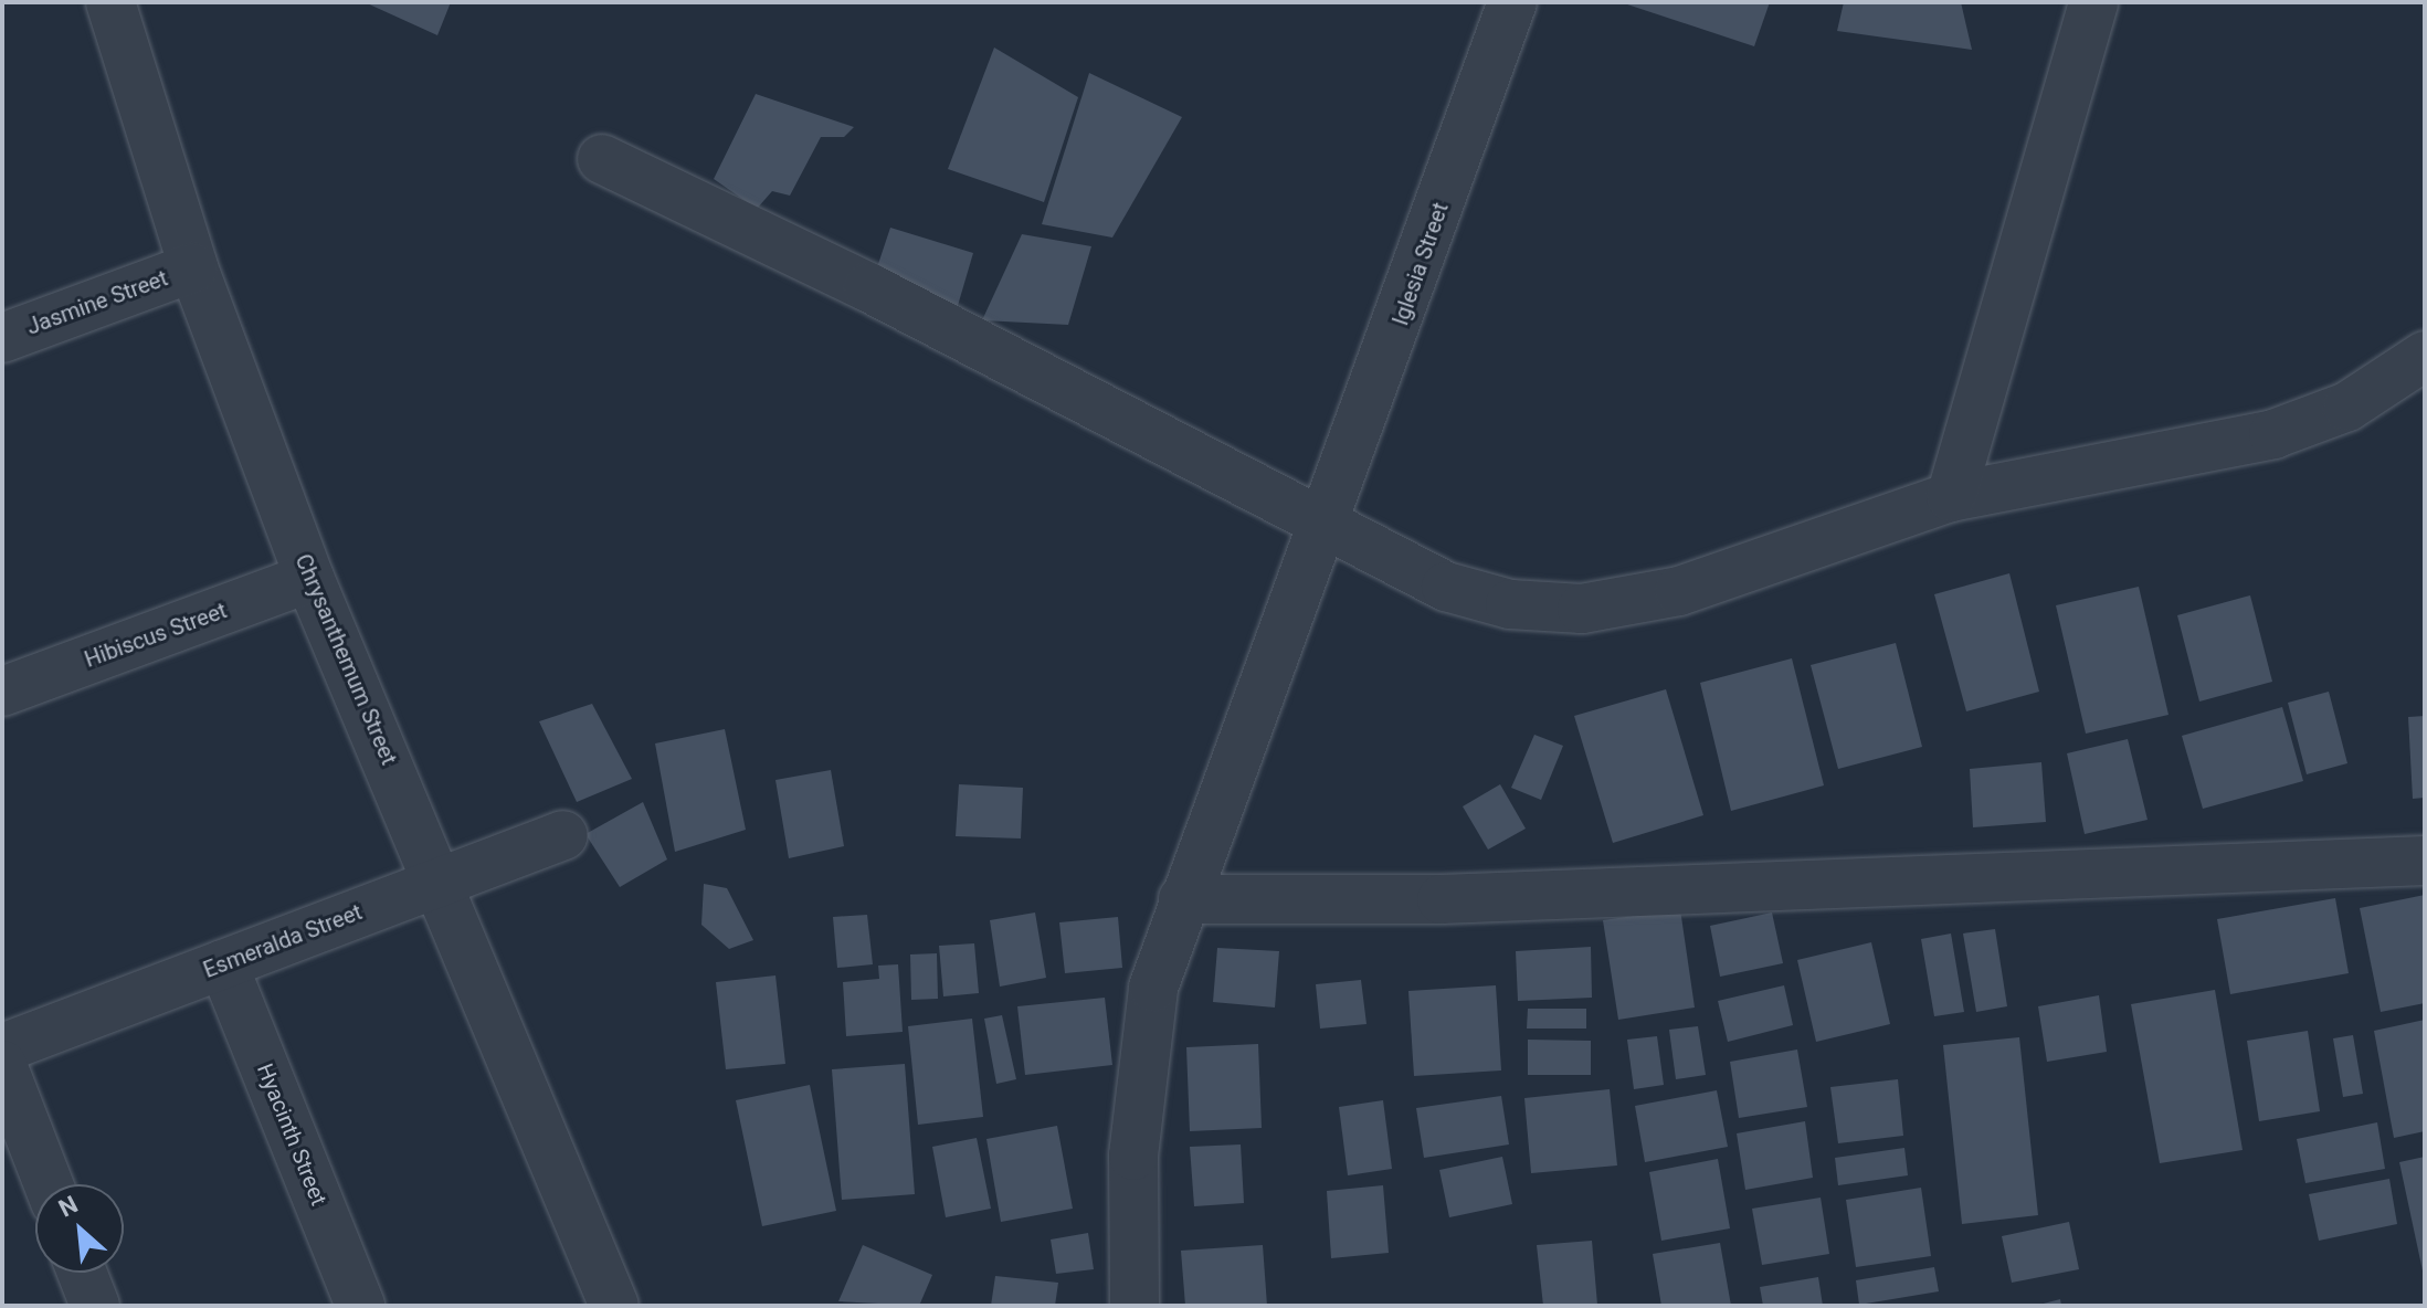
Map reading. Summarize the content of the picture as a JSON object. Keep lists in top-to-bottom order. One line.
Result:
{"streets":{"street":["Iglesia Street","Jasmine Street","Hibiscus Street","Chrysanthemum Street","Esmeralda Street","Hyacinth Street"]},"crossings":[["Jasmine Street","Chrysanthemum Street"],["Hibiscus Street","Chrysanthemum Street"],["Chrysanthemum Street","Esmeralda Street"],["Esmeralda Street","Hyacinth Street"]],"north":"top left"}
